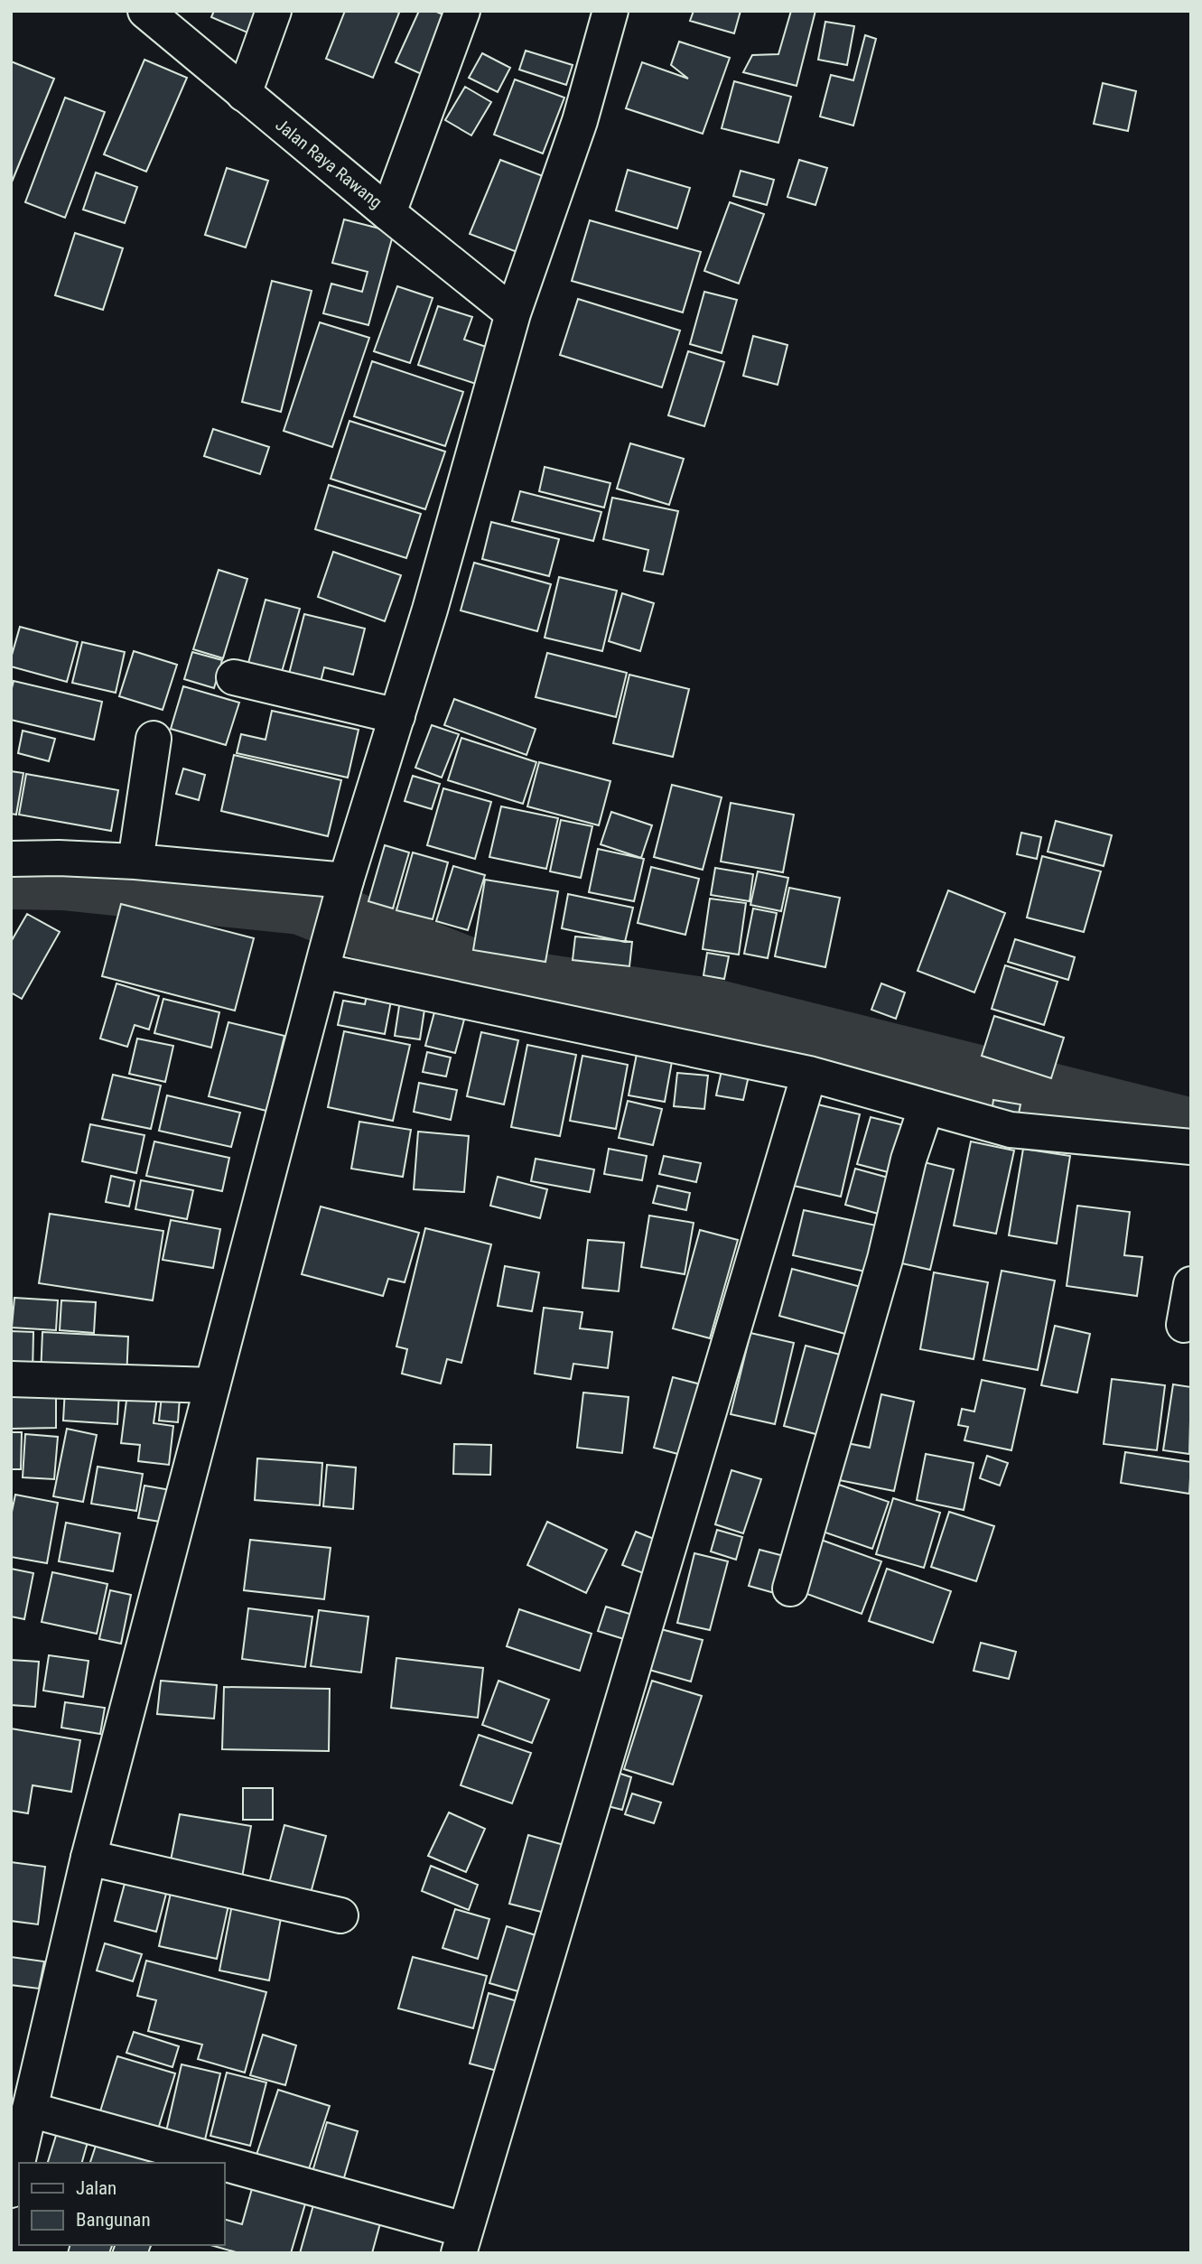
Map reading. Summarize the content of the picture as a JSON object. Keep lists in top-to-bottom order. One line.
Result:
{"streets":{"street":["Jalan Raya Rawang"]},"legend":["Jalan","Bangunan"]}
